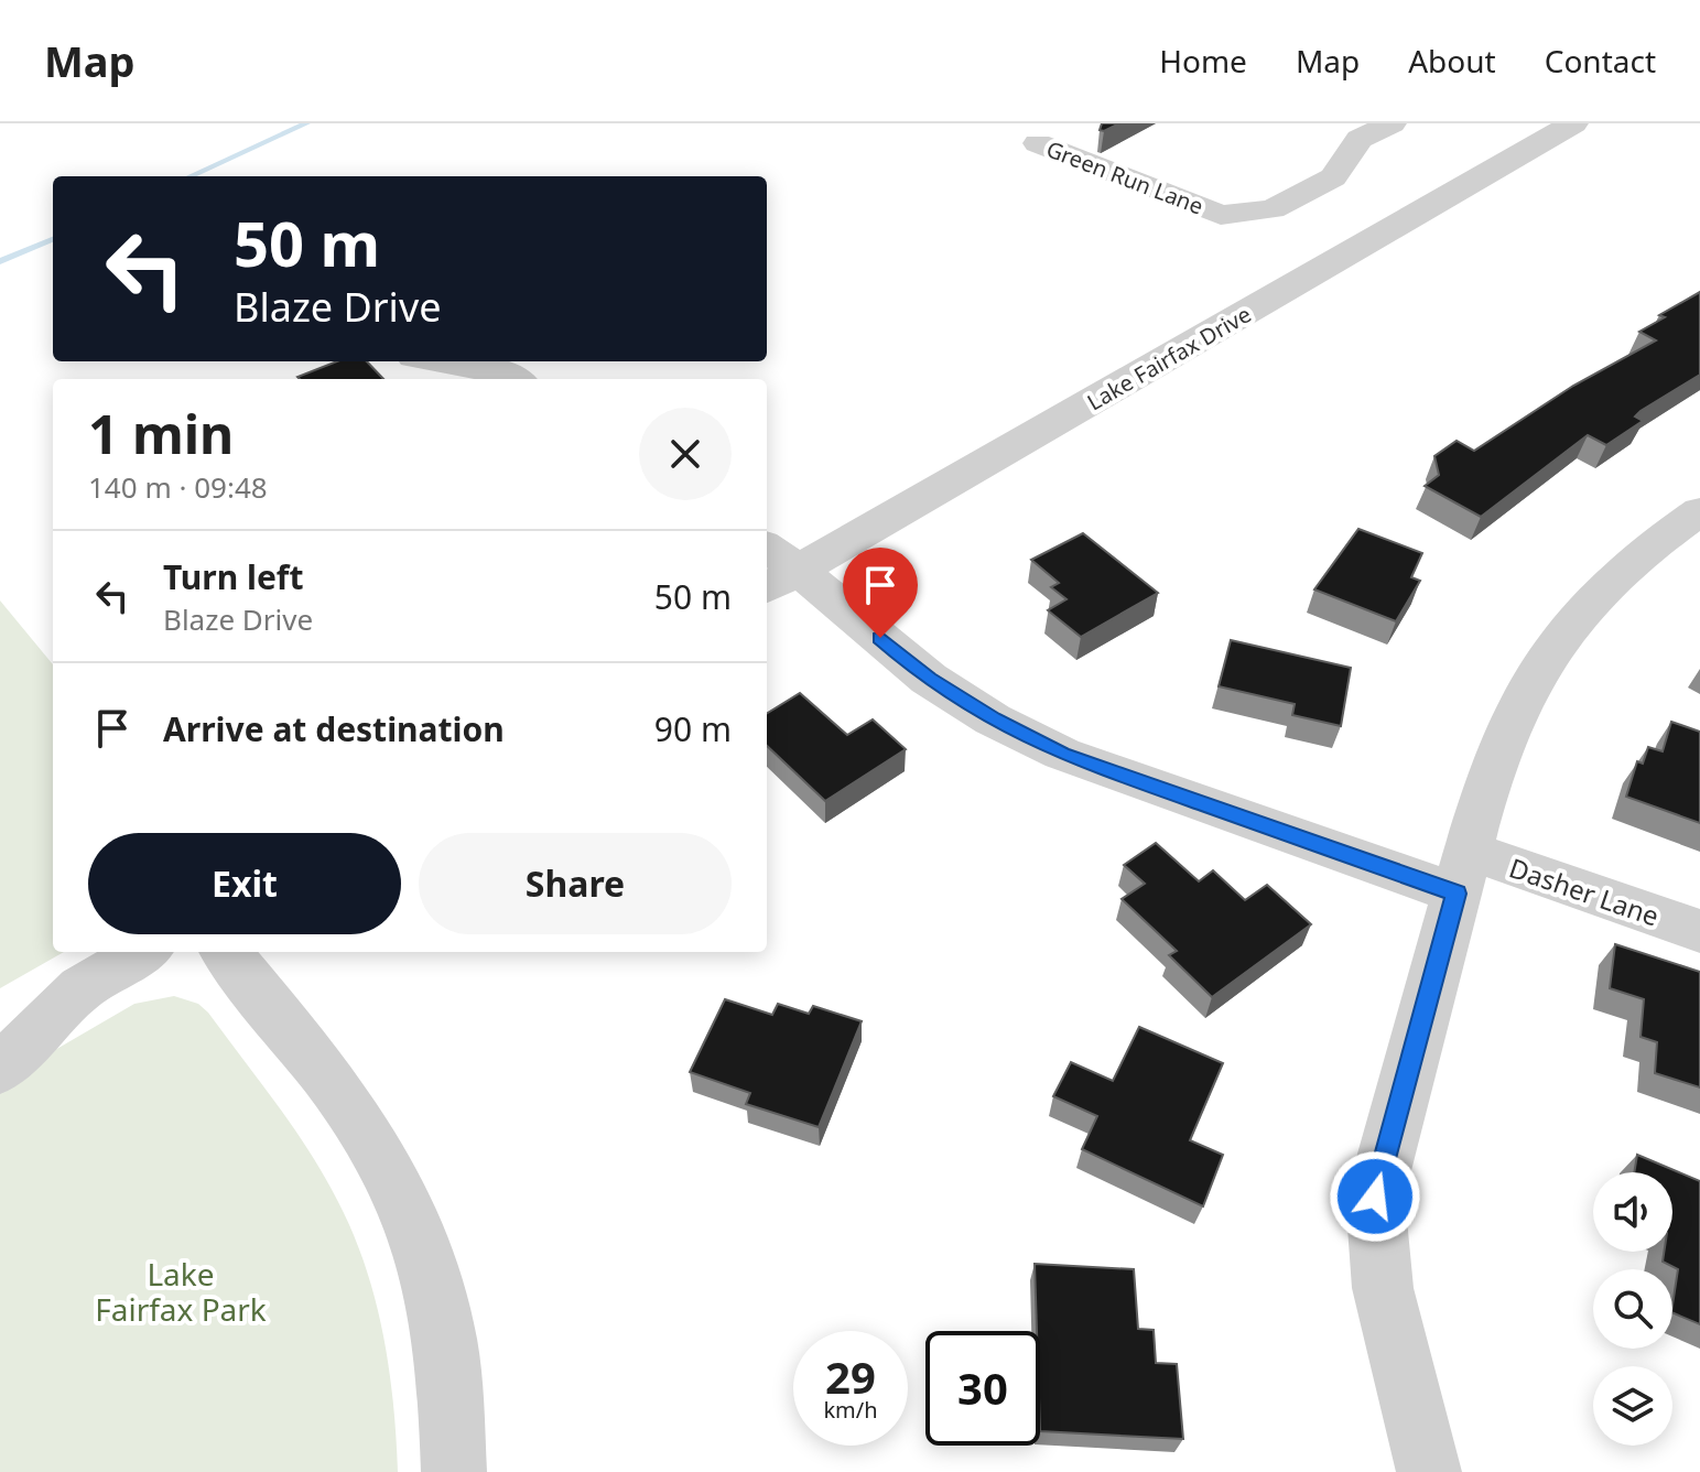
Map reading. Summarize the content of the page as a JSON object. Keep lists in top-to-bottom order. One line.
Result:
{"streets":{"street":["Green Run Lane","Lake Fairfax Drive","Dasher Lane"]},"crossings":[["Lake Fairfax Drive","Dasher Lane"]],"parks":["Lake Fairfax Park"],"page":{"header":"Map","nav":["Home","Map","About","Contact"],"turn":["50 m","Blaze Drive"],"heading":["1 min","140 m · 09:48"],"list":[{"name":"Turn left","note":"Blaze Drive","value":"50 m"},{"name":"Arrive at destination","value":"90 m"}],"buttons":["Exit","Share"],"speed":"29 km/h","limit":"30"}}
